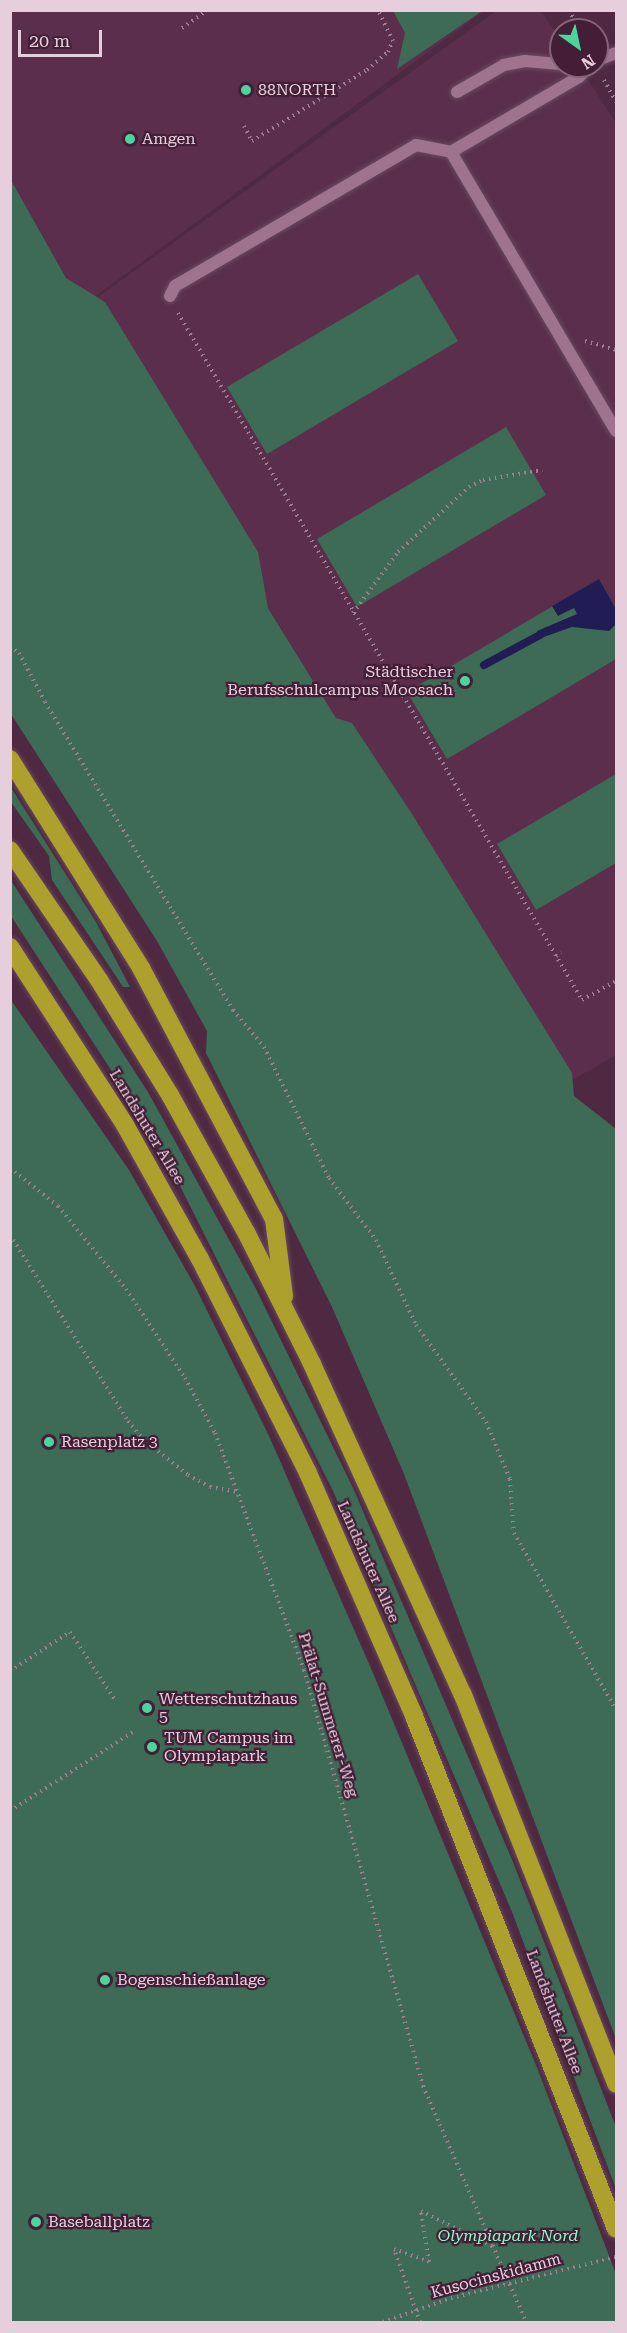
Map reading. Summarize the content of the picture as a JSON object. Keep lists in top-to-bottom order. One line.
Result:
{"streets":{"highway":["Landshuter Allee"],"path":["Prälat-Summerer-Weg","Kusocinskidamm"]},"parks":["Olympiapark Nord"],"places":["88NORTH","Amgen","Städtischer Berufsschulcampus Moosach","Rasenplatz 3","Wetterschutzhaus 5","TUM Campus im Olympiapark","Bogenschießanlage","Baseballplatz"],"scale_bar":"20 m","north":"bottom right"}
